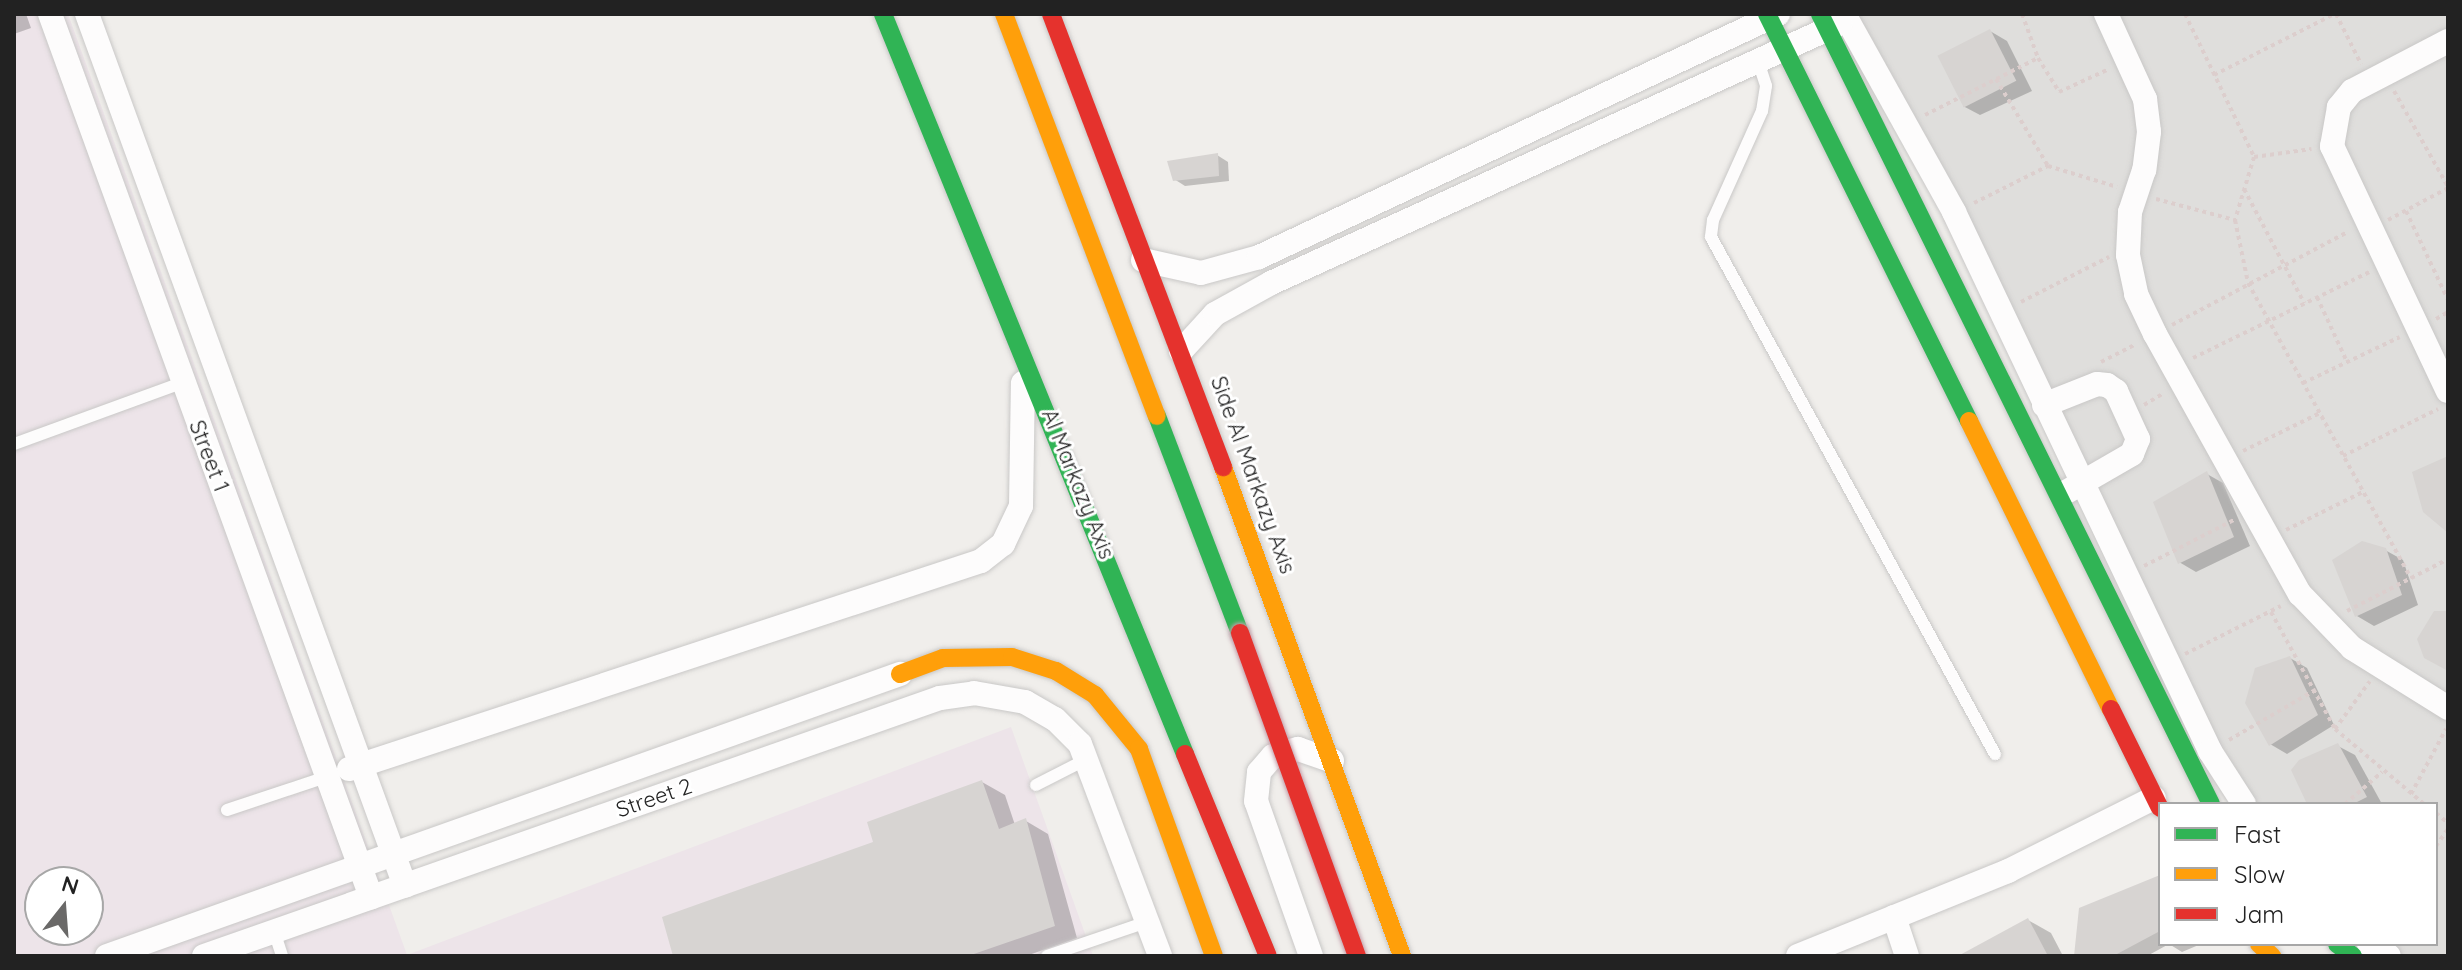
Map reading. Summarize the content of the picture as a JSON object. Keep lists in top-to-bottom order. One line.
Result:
{"streets":{"main road":["Side Al Markazy Axis","Al Markazy Axis"],"street":["Street 1","Street 2"]},"crossings":[["Street 1","Street 2"]],"legend":["Fast","Slow","Jam"],"north":"top"}
